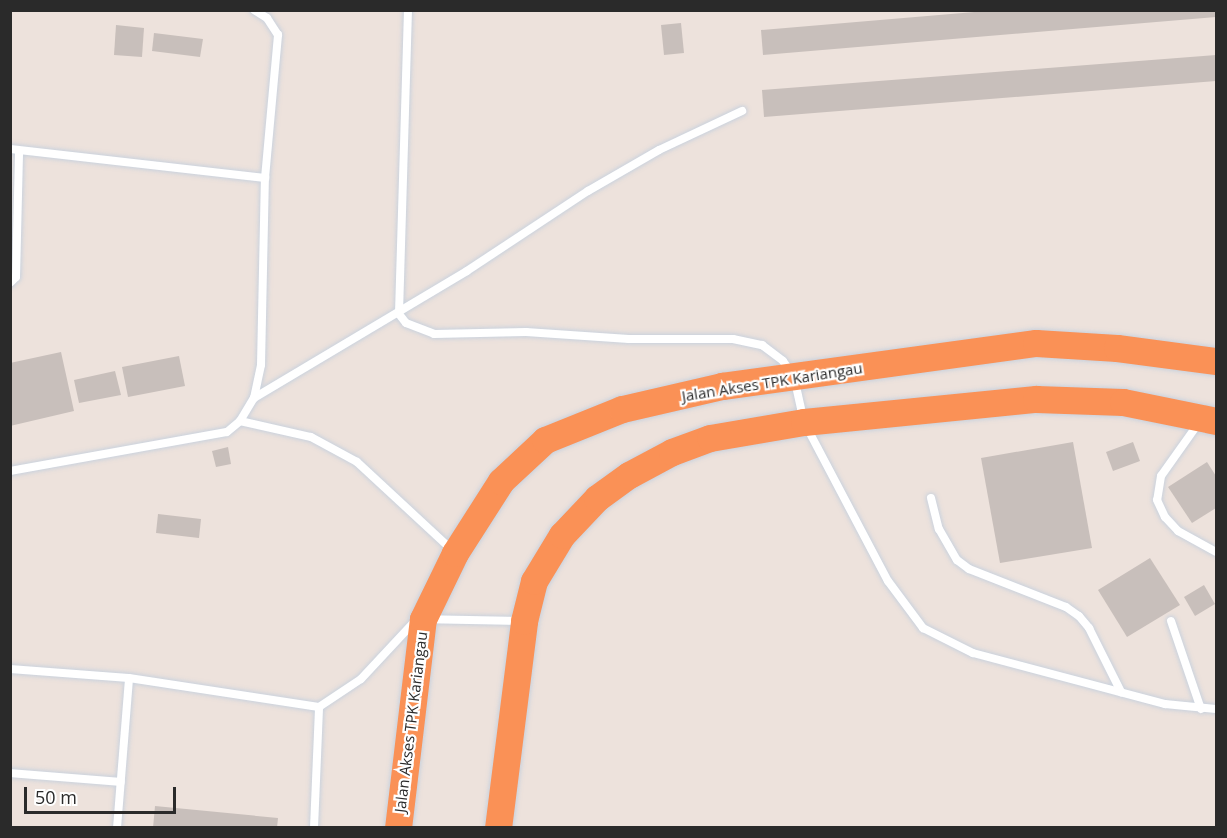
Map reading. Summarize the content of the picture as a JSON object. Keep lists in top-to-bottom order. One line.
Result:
{"streets":{"highway":["Jalan Akses TPK Kariangau"]},"scale_bar":"50 m"}
